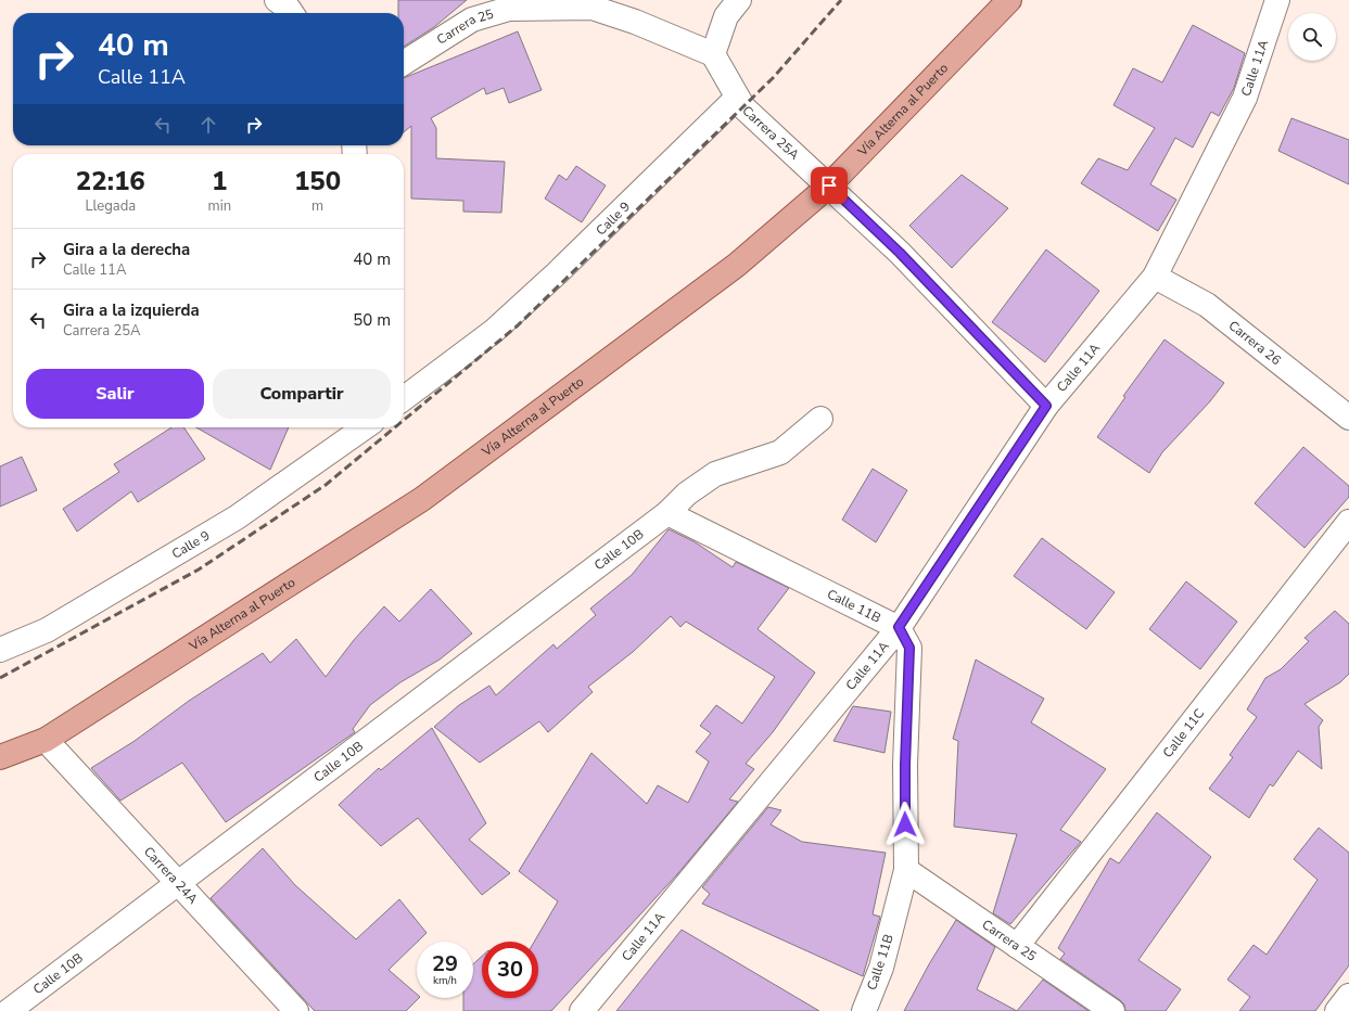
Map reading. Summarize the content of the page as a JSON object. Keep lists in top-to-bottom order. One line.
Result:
{"streets":{"main road":["Vía Alterna al Puerto"],"street":["Carrera 25","Calle 11A","Carrera 25A","Calle 9","Carrera 26","Calle 10B","Calle 11B","Calle 11C","Carrera 24A"]},"crossings":[["Carrera 25","Calle 11B"],["Carrera 25","Calle 11C"],["Calle 11A","Carrera 25A"],["Calle 11A","Carrera 26"],["Calle 11A","Calle 11B"],["Vía Alterna al Puerto","Carrera 25A"],["Vía Alterna al Puerto","Carrera 24A"],["Carrera 25A","Calle 9"],["Calle 10B","Calle 11B"],["Calle 10B","Carrera 24A"]],"page":{"turn":["40 m","Calle 11A"],"eta":["22:16","Llegada","1","min","150","m"],"list":[{"name":"Gira a la derecha","note":"Calle 11A","value":"40 m"},{"name":"Gira a la izquierda","note":"Carrera 25A","value":"50 m"}],"buttons":["Salir","Compartir"],"speed":"29 km/h","limit":"30"}}
